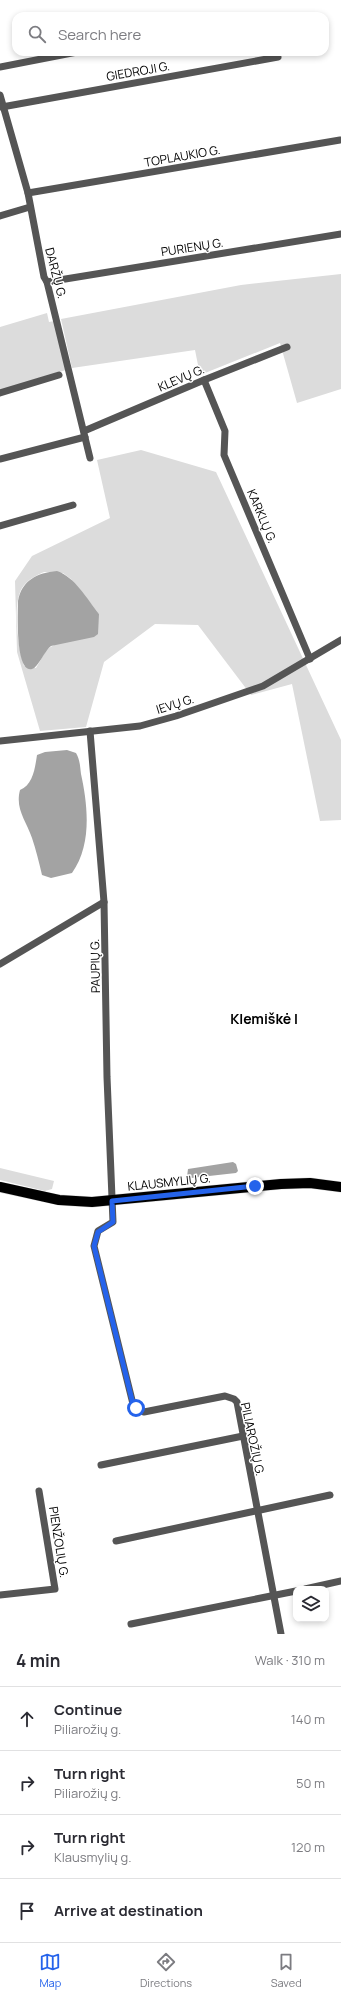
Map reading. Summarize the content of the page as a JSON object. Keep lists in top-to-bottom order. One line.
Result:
{"streets":{"main road":["KLAUSMYLIŲ G."],"street":["GIEDROJI G.","TOPLAUKIO G.","PURIENŲ G.","DARŽŲ G.","KLEVŲ G.","KARKLŲ G.","IEVŲ G.","PAUPIŲ G.","PILIAROŽIŲ G.","PIENŽOLIŲ G."]},"crossings":[["GIEDROJI G.","DARŽŲ G."],["TOPLAUKIO G.","DARŽŲ G."],["PURIENŲ G.","DARŽŲ G."],["DARŽŲ G.","KLEVŲ G."],["KLEVŲ G.","KARKLŲ G."],["KARKLŲ G.","IEVŲ G."],["IEVŲ G.","PAUPIŲ G."],["PAUPIŲ G.","KLAUSMYLIŲ G."],["PAUPIŲ G.","PILIAROŽIŲ G."],["KLAUSMYLIŲ G.","PILIAROŽIŲ G."]],"districts":["Klemiškė I"],"page":{"search":"Search here","heading":["4 min","Walk · 310 m"],"list":[["Continue","Piliarožių g.","140 m"],["Turn right","Piliarožių g.","50 m"],["Turn right","Klausmylių g.","120 m"],"Arrive at destination"],"nav":["Map","Directions","Saved"]}}
